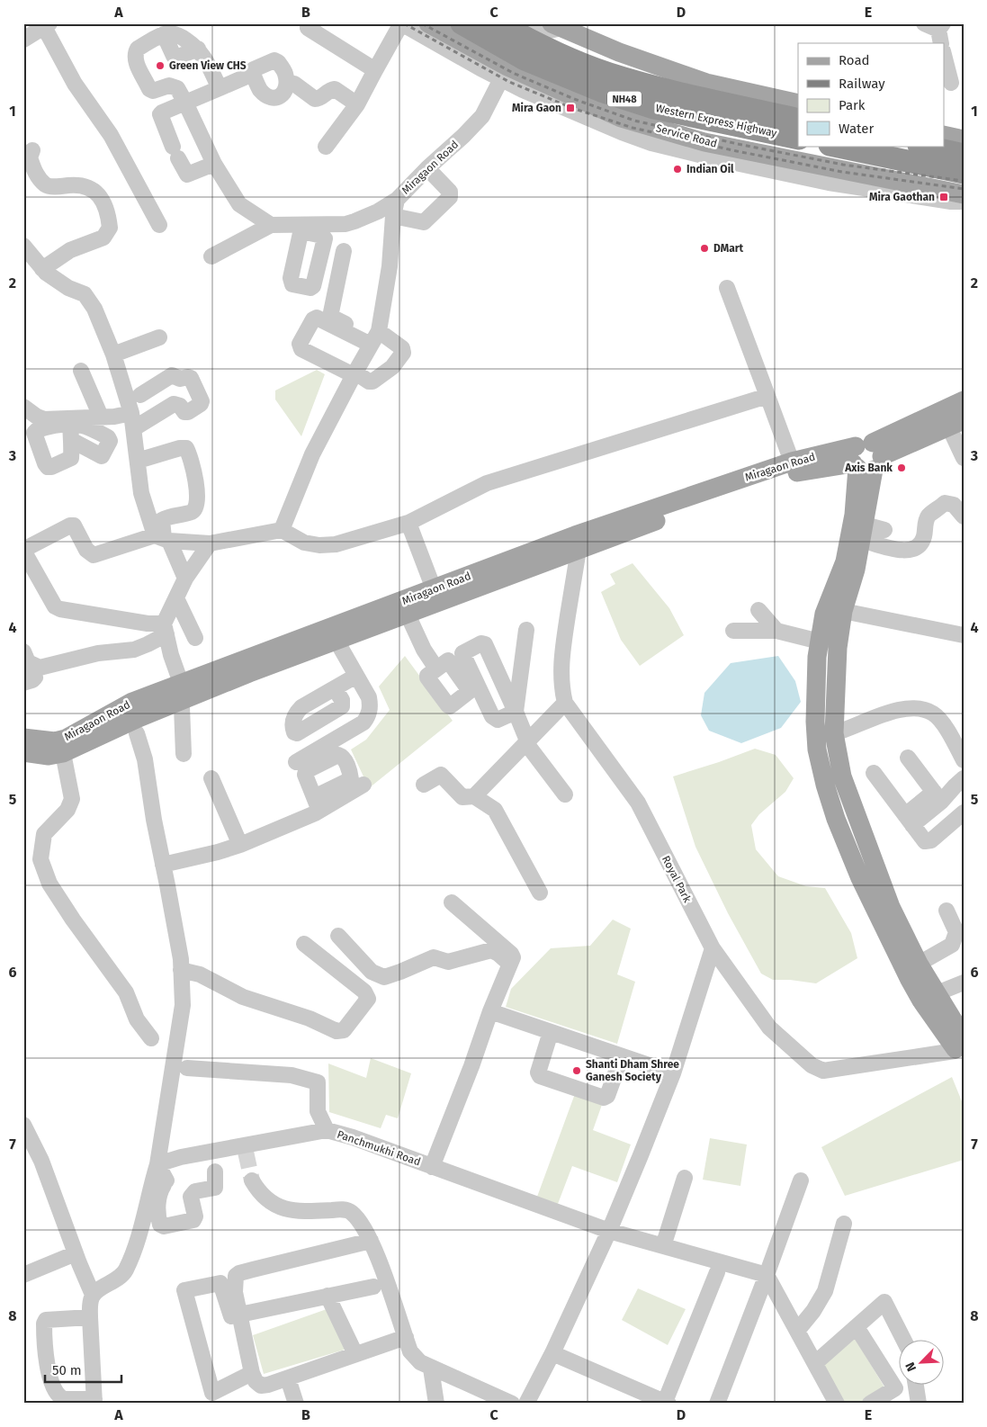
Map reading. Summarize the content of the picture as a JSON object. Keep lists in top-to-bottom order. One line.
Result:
{"streets":{"highway":["NH48","Western Express Highway"],"main road":["Service Road","Miragaon Road"],"street":["Royal Park","Panchmukhi Road"]},"crossings":[["Western Express Highway","Service Road"],["Service Road","Miragaon Road"],["Miragaon Road","Royal Park"]],"places":{"other":["Green View CHS","Indian Oil","DMart","Axis Bank","Shanti Dham Shree Ganesh Society"],"transit":["Mira Gaon","Mira Gaothan"]},"legend":["Road","Railway","Park","Water"],"scale_bar":"50 m","north":"bottom left","grid":{"columns":["A","B","C","D","E"],"rows":["1","2","3","4","5","6","7","8"]}}
